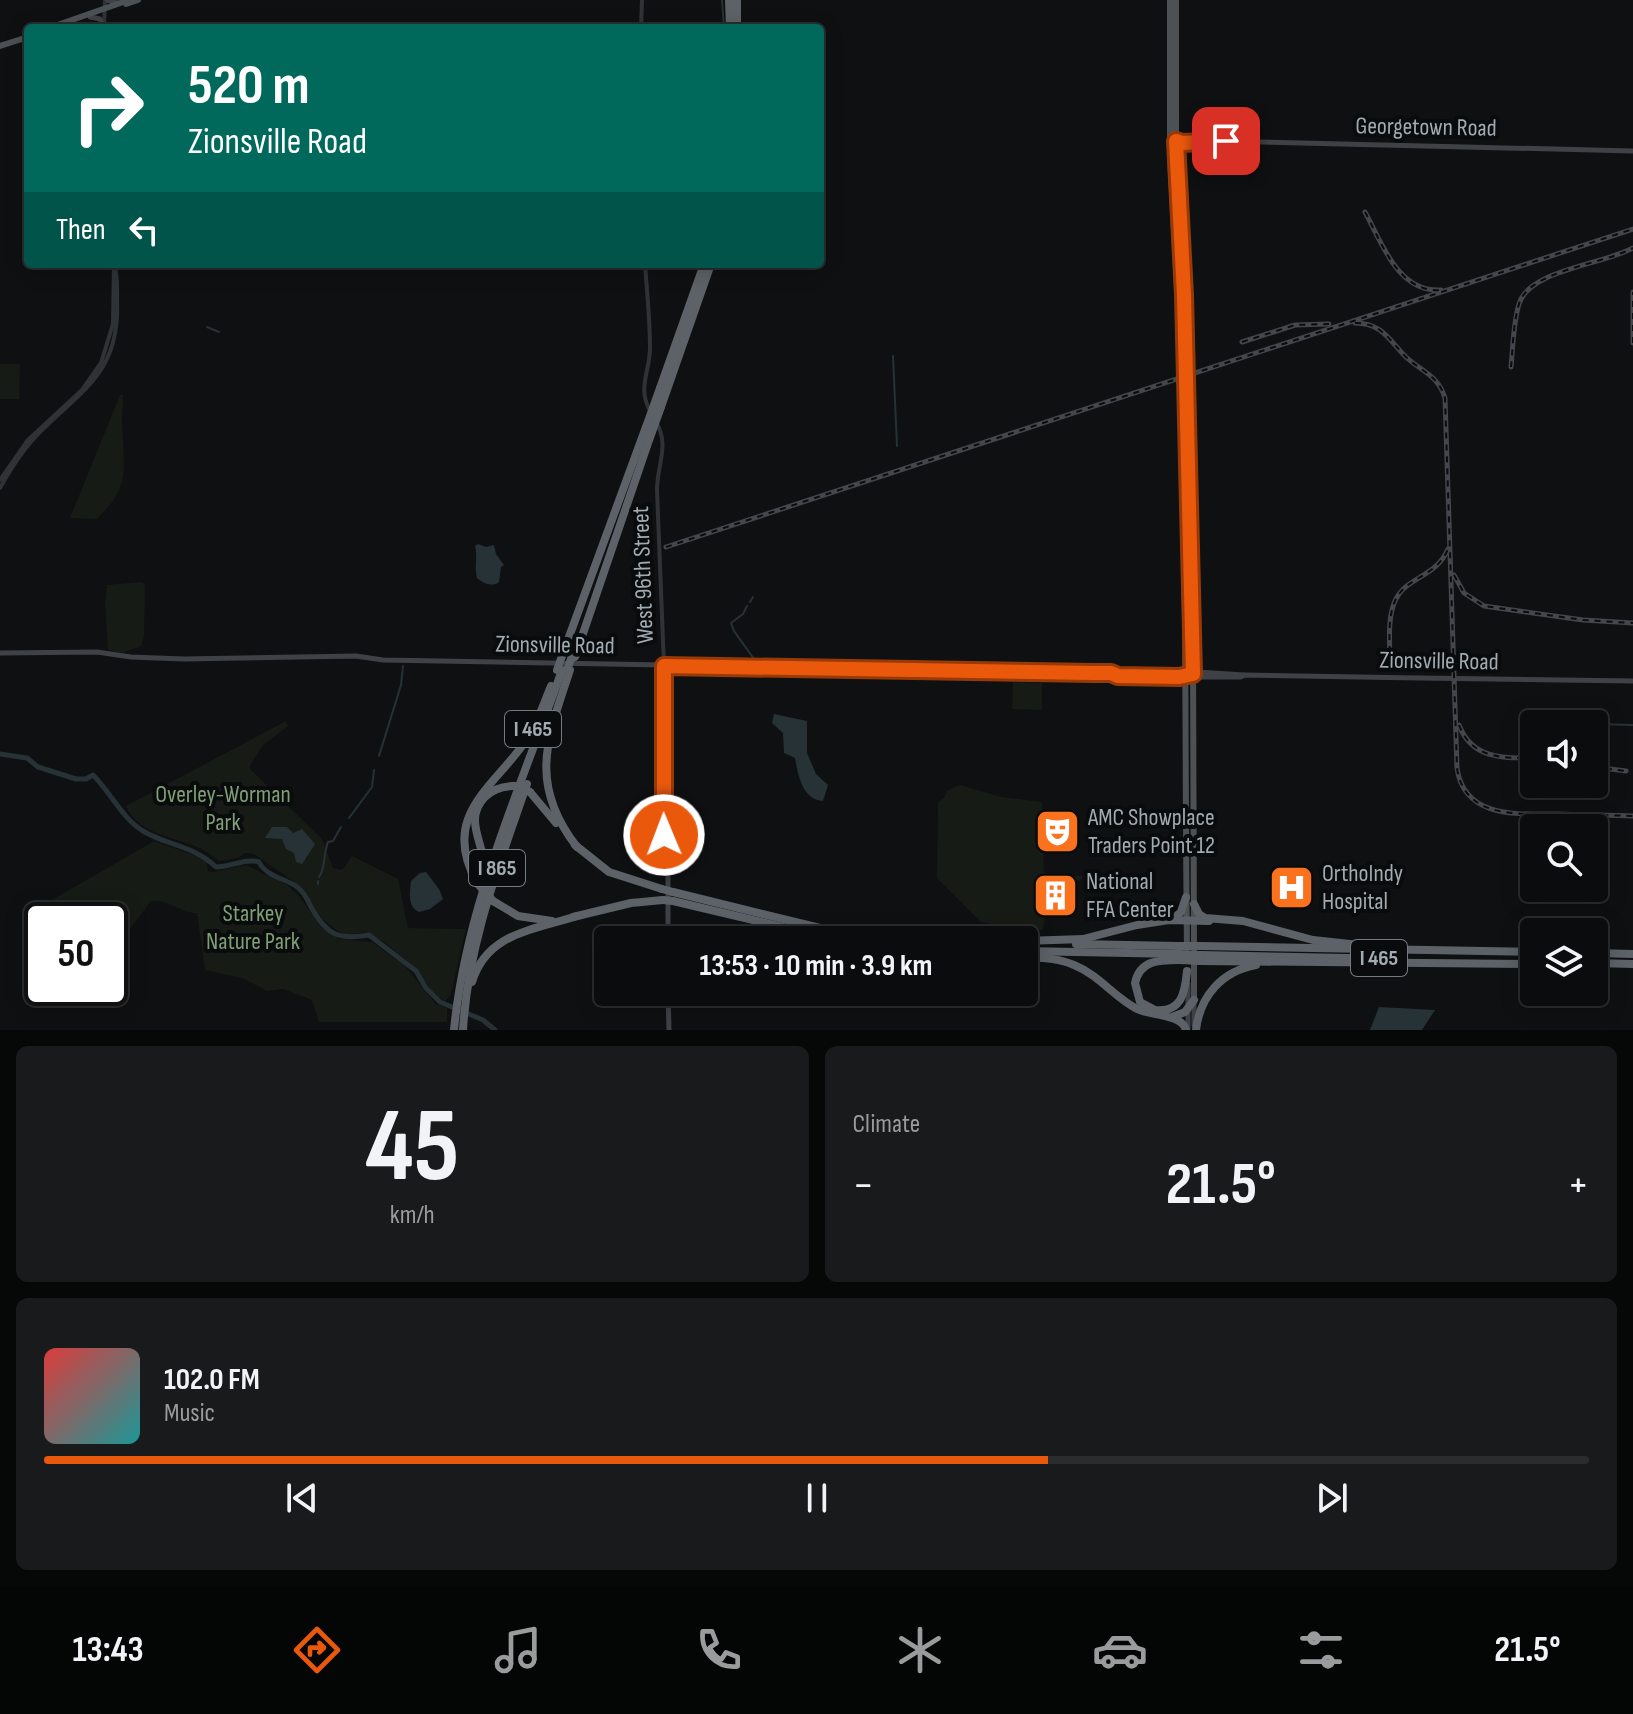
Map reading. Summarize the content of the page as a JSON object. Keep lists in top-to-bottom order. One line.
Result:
{"streets":{"highway":["I 465","I 865"],"main road":["Georgetown Road","West 96th Street","Zionsville Road"]},"crossings":[["West 96th Street","Zionsville Road"],["I 465","I 865"]],"parks":["Overley-Worman Park","Starkey Nature Park"],"places":{"theatre":["AMC Showplace Traders Point 12"],"hospital":["OrthoIndy Hospital"],"building":["National FFA Center"]},"page":{"turn":["520 m","Zionsville Road"],"then":"Then","limit":"50","trip":"13:53 · 10 min · 3.9 km","tile":[["45","km/h"],"Climate"],"heat":["−","21.5°","+"],"song":["102.0 FM","Music"],"tabs":["13:43","21.5°"]}}
